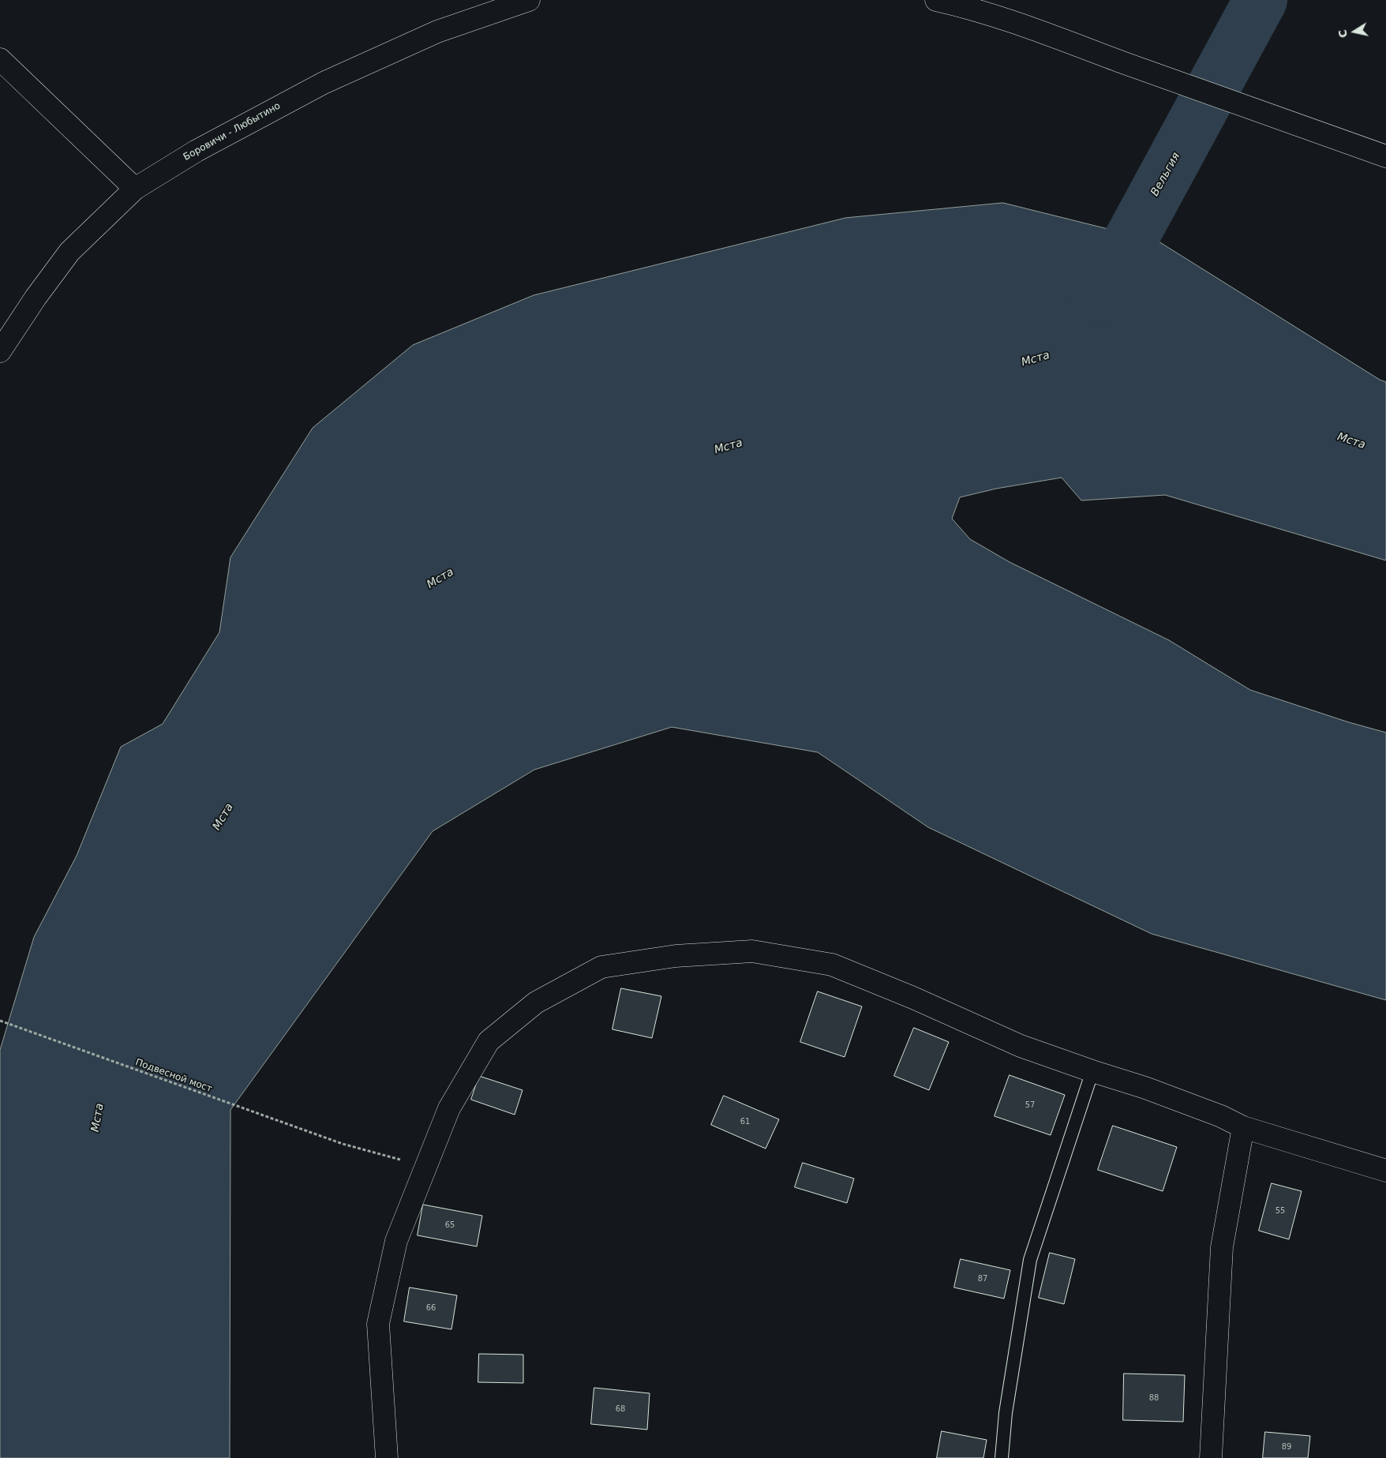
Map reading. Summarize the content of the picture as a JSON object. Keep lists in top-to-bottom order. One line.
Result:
{"streets":{"street":["Боровичи - Любытино"],"path":["Подвесной мост"]},"water":["Вельгия","Мста"],"house_numbers":["57","61","55","65","87","66","88","68","89"],"north":"left"}
